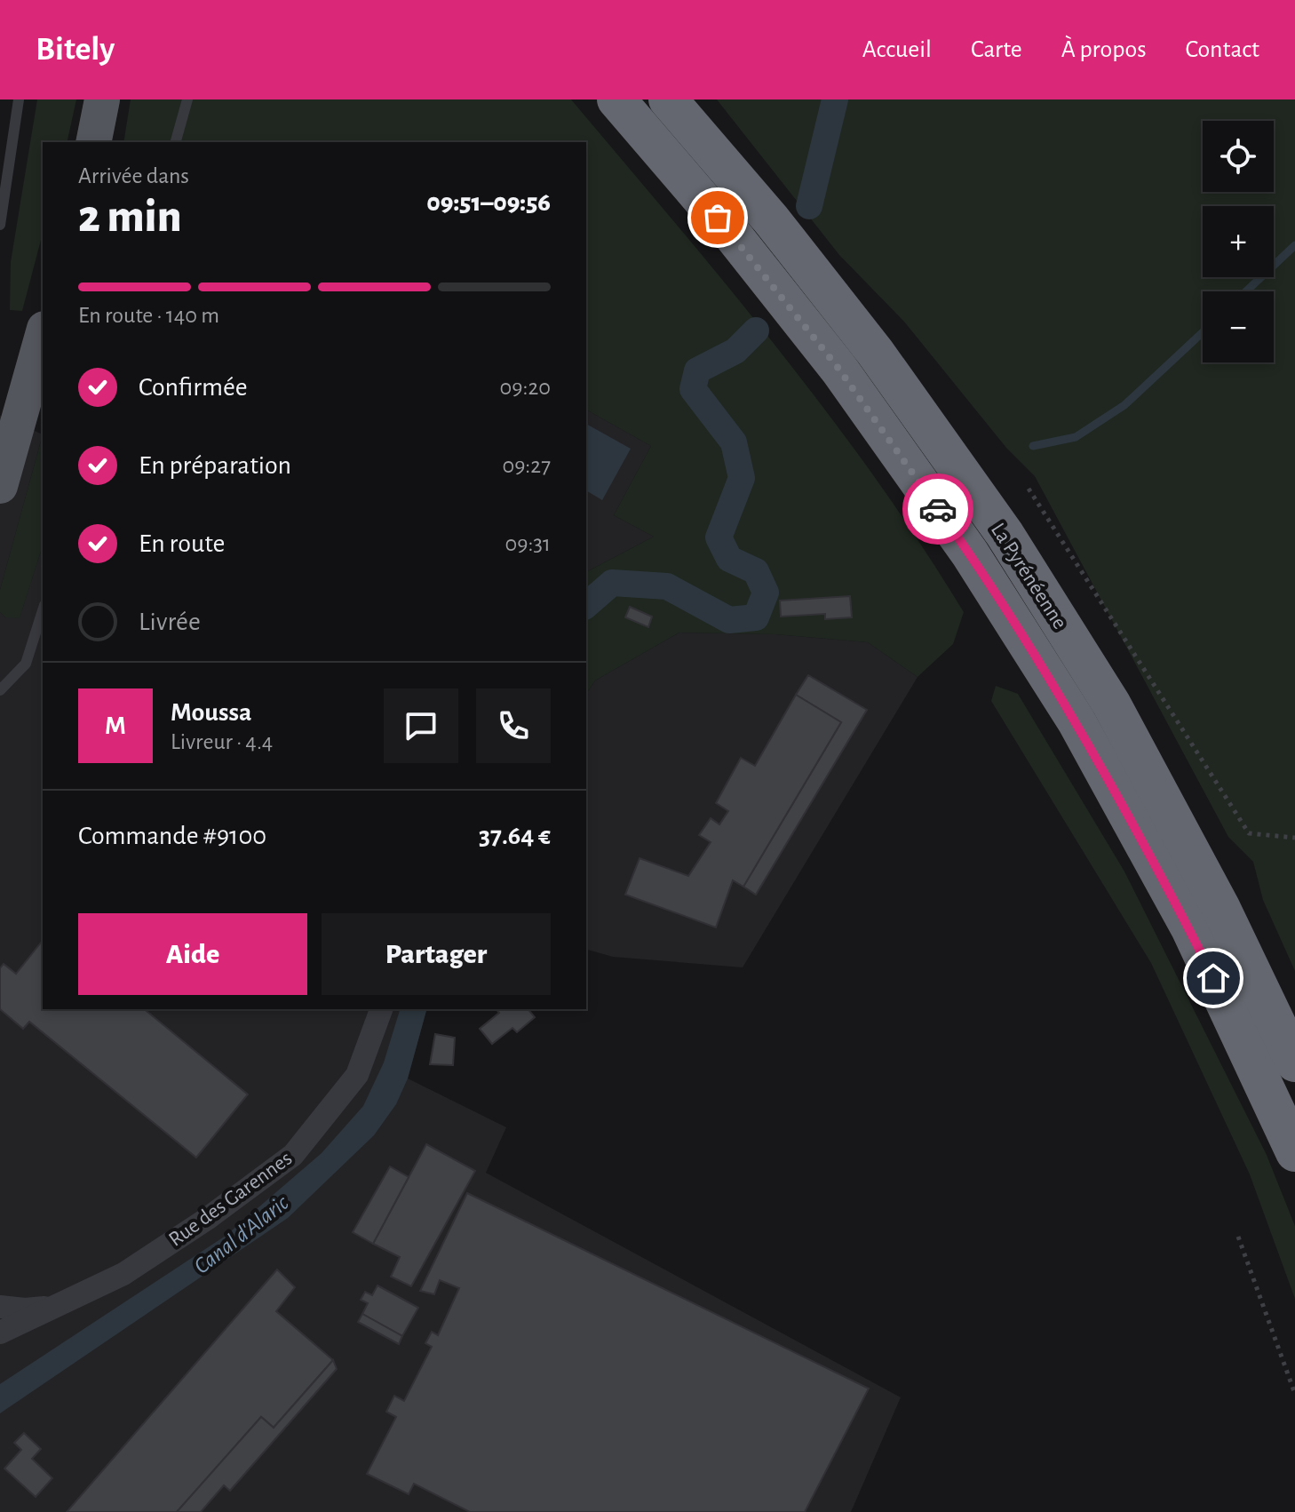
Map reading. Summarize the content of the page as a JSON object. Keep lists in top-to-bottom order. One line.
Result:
{"streets":{"highway":["La Pyrénéenne"],"street":["Rue des Garennes"]},"water":["Canal d'Alaric"],"page":{"header":"Bitely","nav":["Accueil","Carte","À propos","Contact"],"map_buttons":["+","−"],"heading":["2 min","Arrivée dans","09:51–09:56"],"panel":["Moussa","Livreur · 4.4","Commande #9100","37.64 €"],"bar":"En route · 140 m","list":[["Confirmée","09:20"],["En préparation","09:27"],["En route","09:31"],"Livrée"],"round":"M","buttons":["Aide","Partager"]}}
